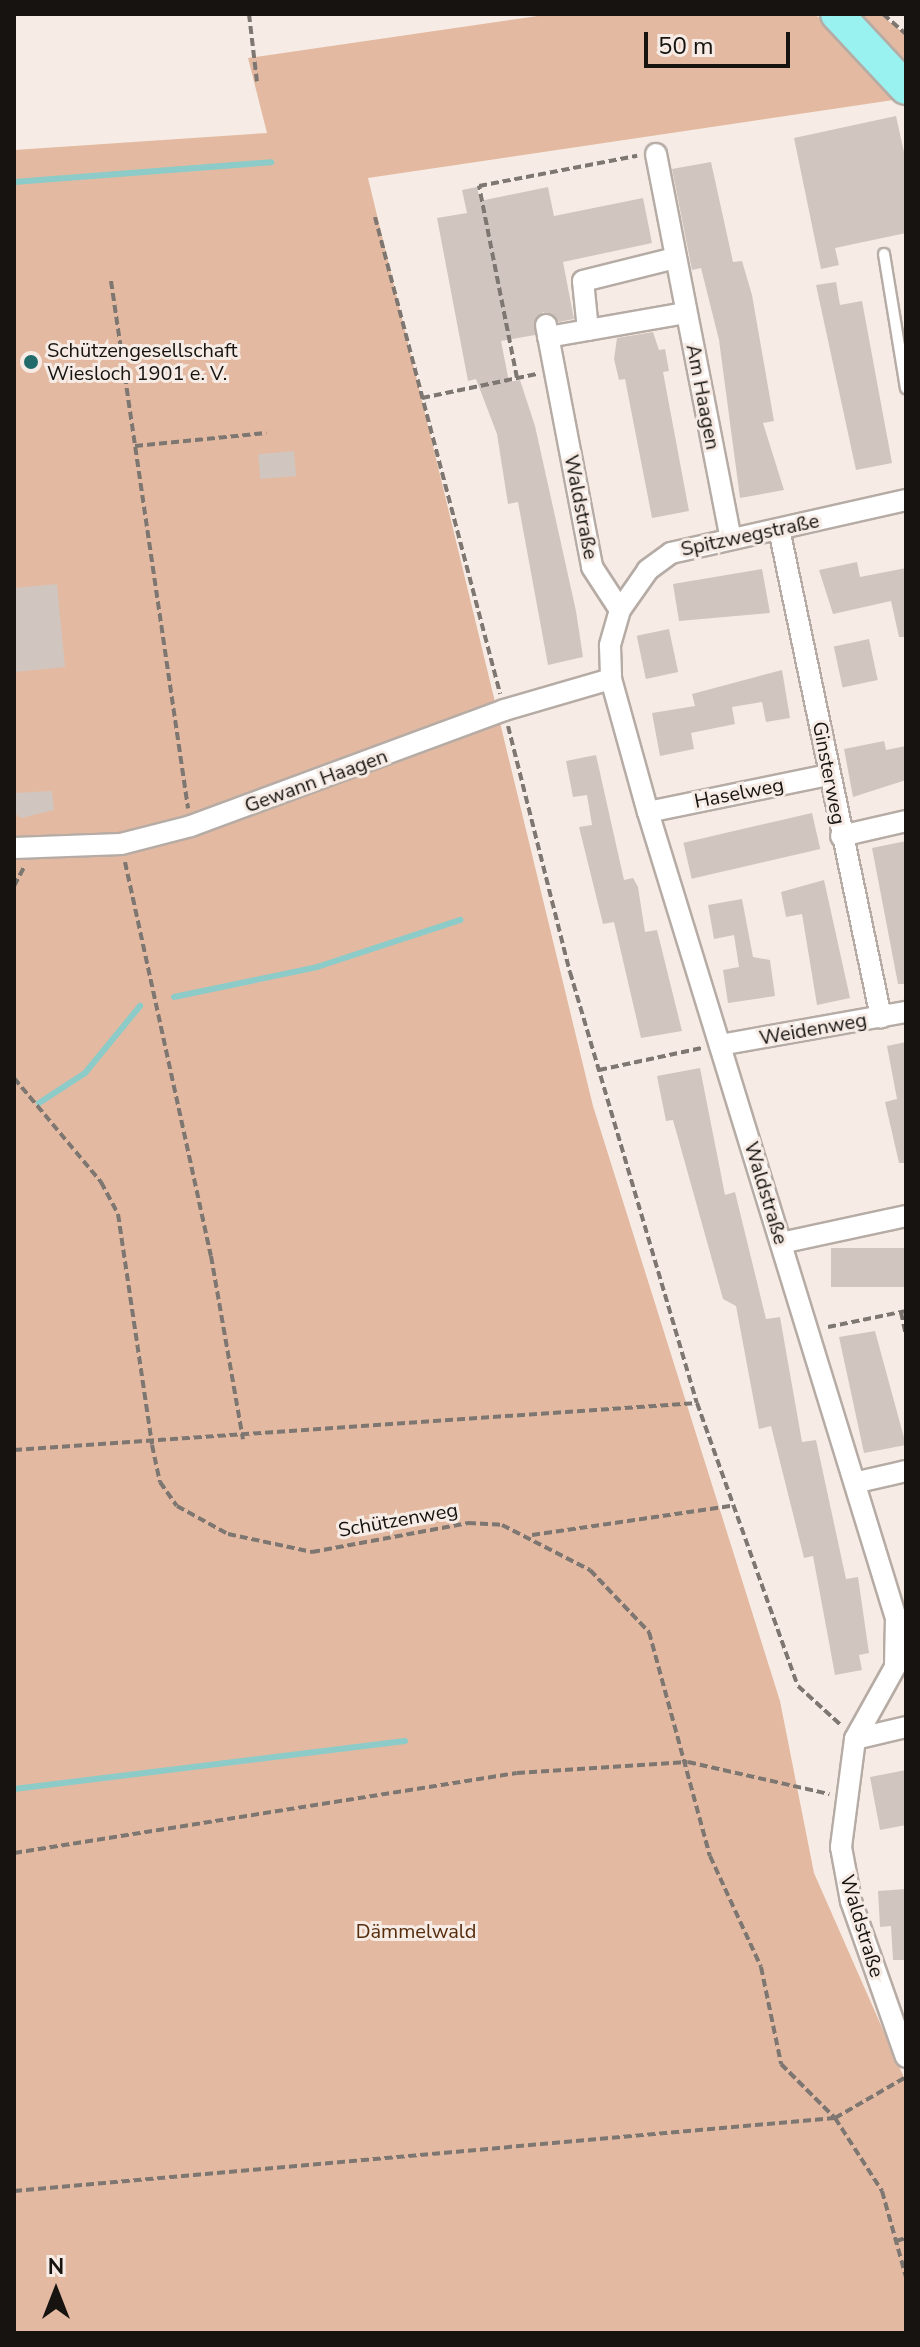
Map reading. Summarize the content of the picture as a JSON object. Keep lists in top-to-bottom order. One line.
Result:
{"streets":{"street":["Am Haagen","Waldstraße","Spitzwegstraße","Ginsterweg","Gewann Haagen","Haselweg","Weidenweg"],"path":["Schützenweg"]},"crossings":[["Am Haagen","Spitzwegstraße"],["Waldstraße","Spitzwegstraße"],["Waldstraße","Gewann Haagen"],["Waldstraße","Haselweg"],["Waldstraße","Weidenweg"],["Spitzwegstraße","Ginsterweg"],["Ginsterweg","Haselweg"],["Ginsterweg","Weidenweg"]],"parks":["Dämmelwald"],"places":["Schützengesellschaft Wiesloch 1901 e. V."],"scale_bar":"50 m","north":"top"}
